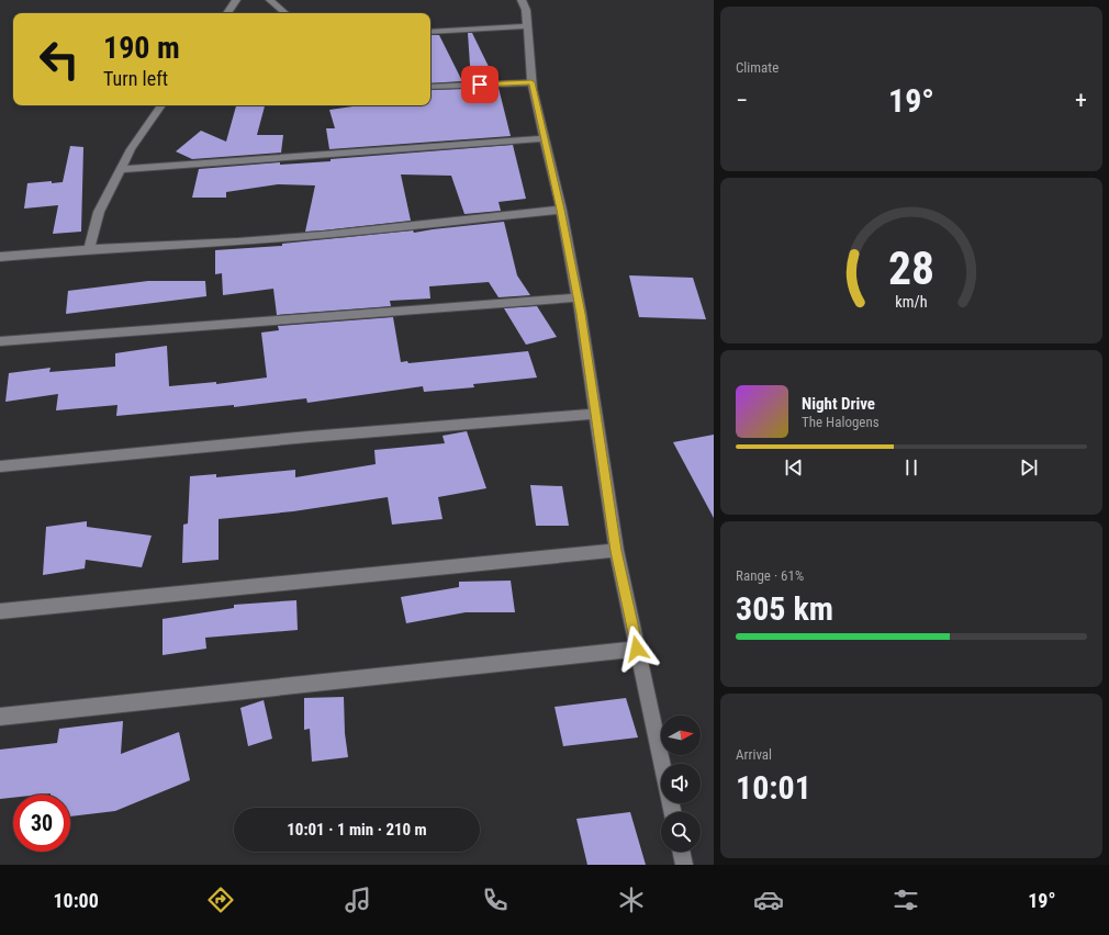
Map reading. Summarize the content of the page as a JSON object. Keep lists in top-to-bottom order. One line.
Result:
{"north":"right","page":{"tile":["Climate",["Range · 61%","305 km"],["Arrival","10:01"]],"turn":["190 m","Turn left"],"heat":["−","19°","+"],"song":["Night Drive","The Halogens"],"limit":"30","trip":"10:01 · 1 min · 210 m","tabs":["10:00","19°"],"gauge":["28","km/h"]}}
